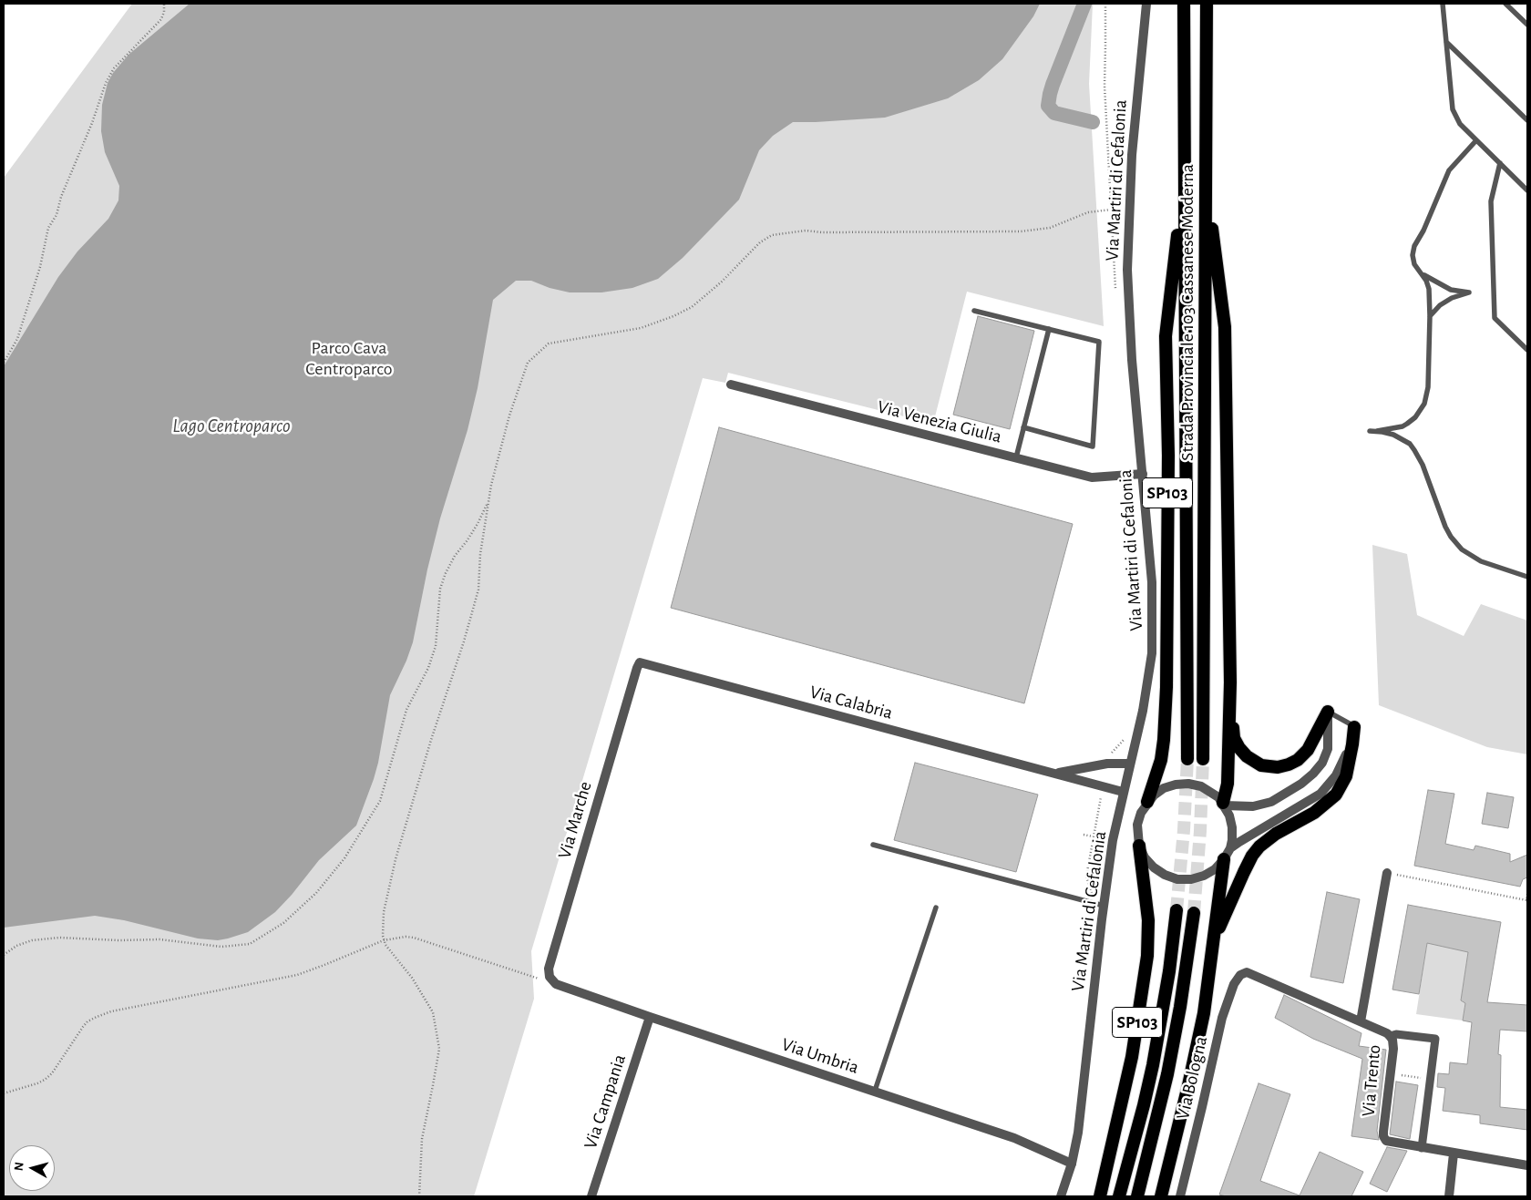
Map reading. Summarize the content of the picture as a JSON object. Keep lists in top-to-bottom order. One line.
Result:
{"streets":{"highway":["Strada Provinciale 103 Cassanese Moderna","SP103"],"street":["Via Martiri di Cefalonia","Via Venezia Giulia","Via Calabria","Via Marche","Via Umbria","Via Bologna","Via Trento","Via Campania"]},"crossings":[["Via Martiri di Cefalonia","Via Venezia Giulia"],["Via Martiri di Cefalonia","Via Calabria"],["Via Martiri di Cefalonia","Via Umbria"],["Strada Provinciale 103 Cassanese Moderna","SP103"],["Via Calabria","Via Marche"],["Via Marche","Via Umbria"],["Via Umbria","Via Campania"],["Via Bologna","Via Trento"]],"water":["Lago Centroparco"],"parks":["Parco Cava Centroparco"],"north":"left"}
